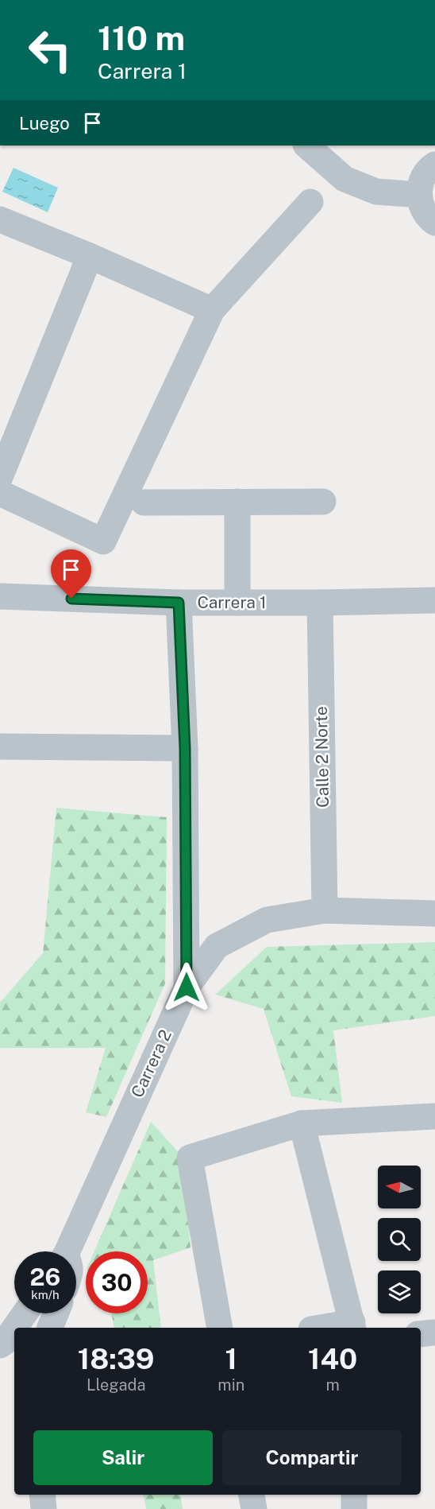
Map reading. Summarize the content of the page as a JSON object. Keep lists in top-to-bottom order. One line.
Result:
{"streets":{"street":["Carrera 1","Calle 2 Norte","Carrera 2"]},"crossings":[["Carrera 1","Calle 2 Norte"],["Calle 2 Norte","Carrera 2"]],"north":"left","page":{"turn":["110 m","Carrera 1"],"then":"Luego","speed":"26 km/h","limit":"30","eta":["18:39","Llegada","1","min","140","m"],"buttons":["Salir","Compartir"]}}
